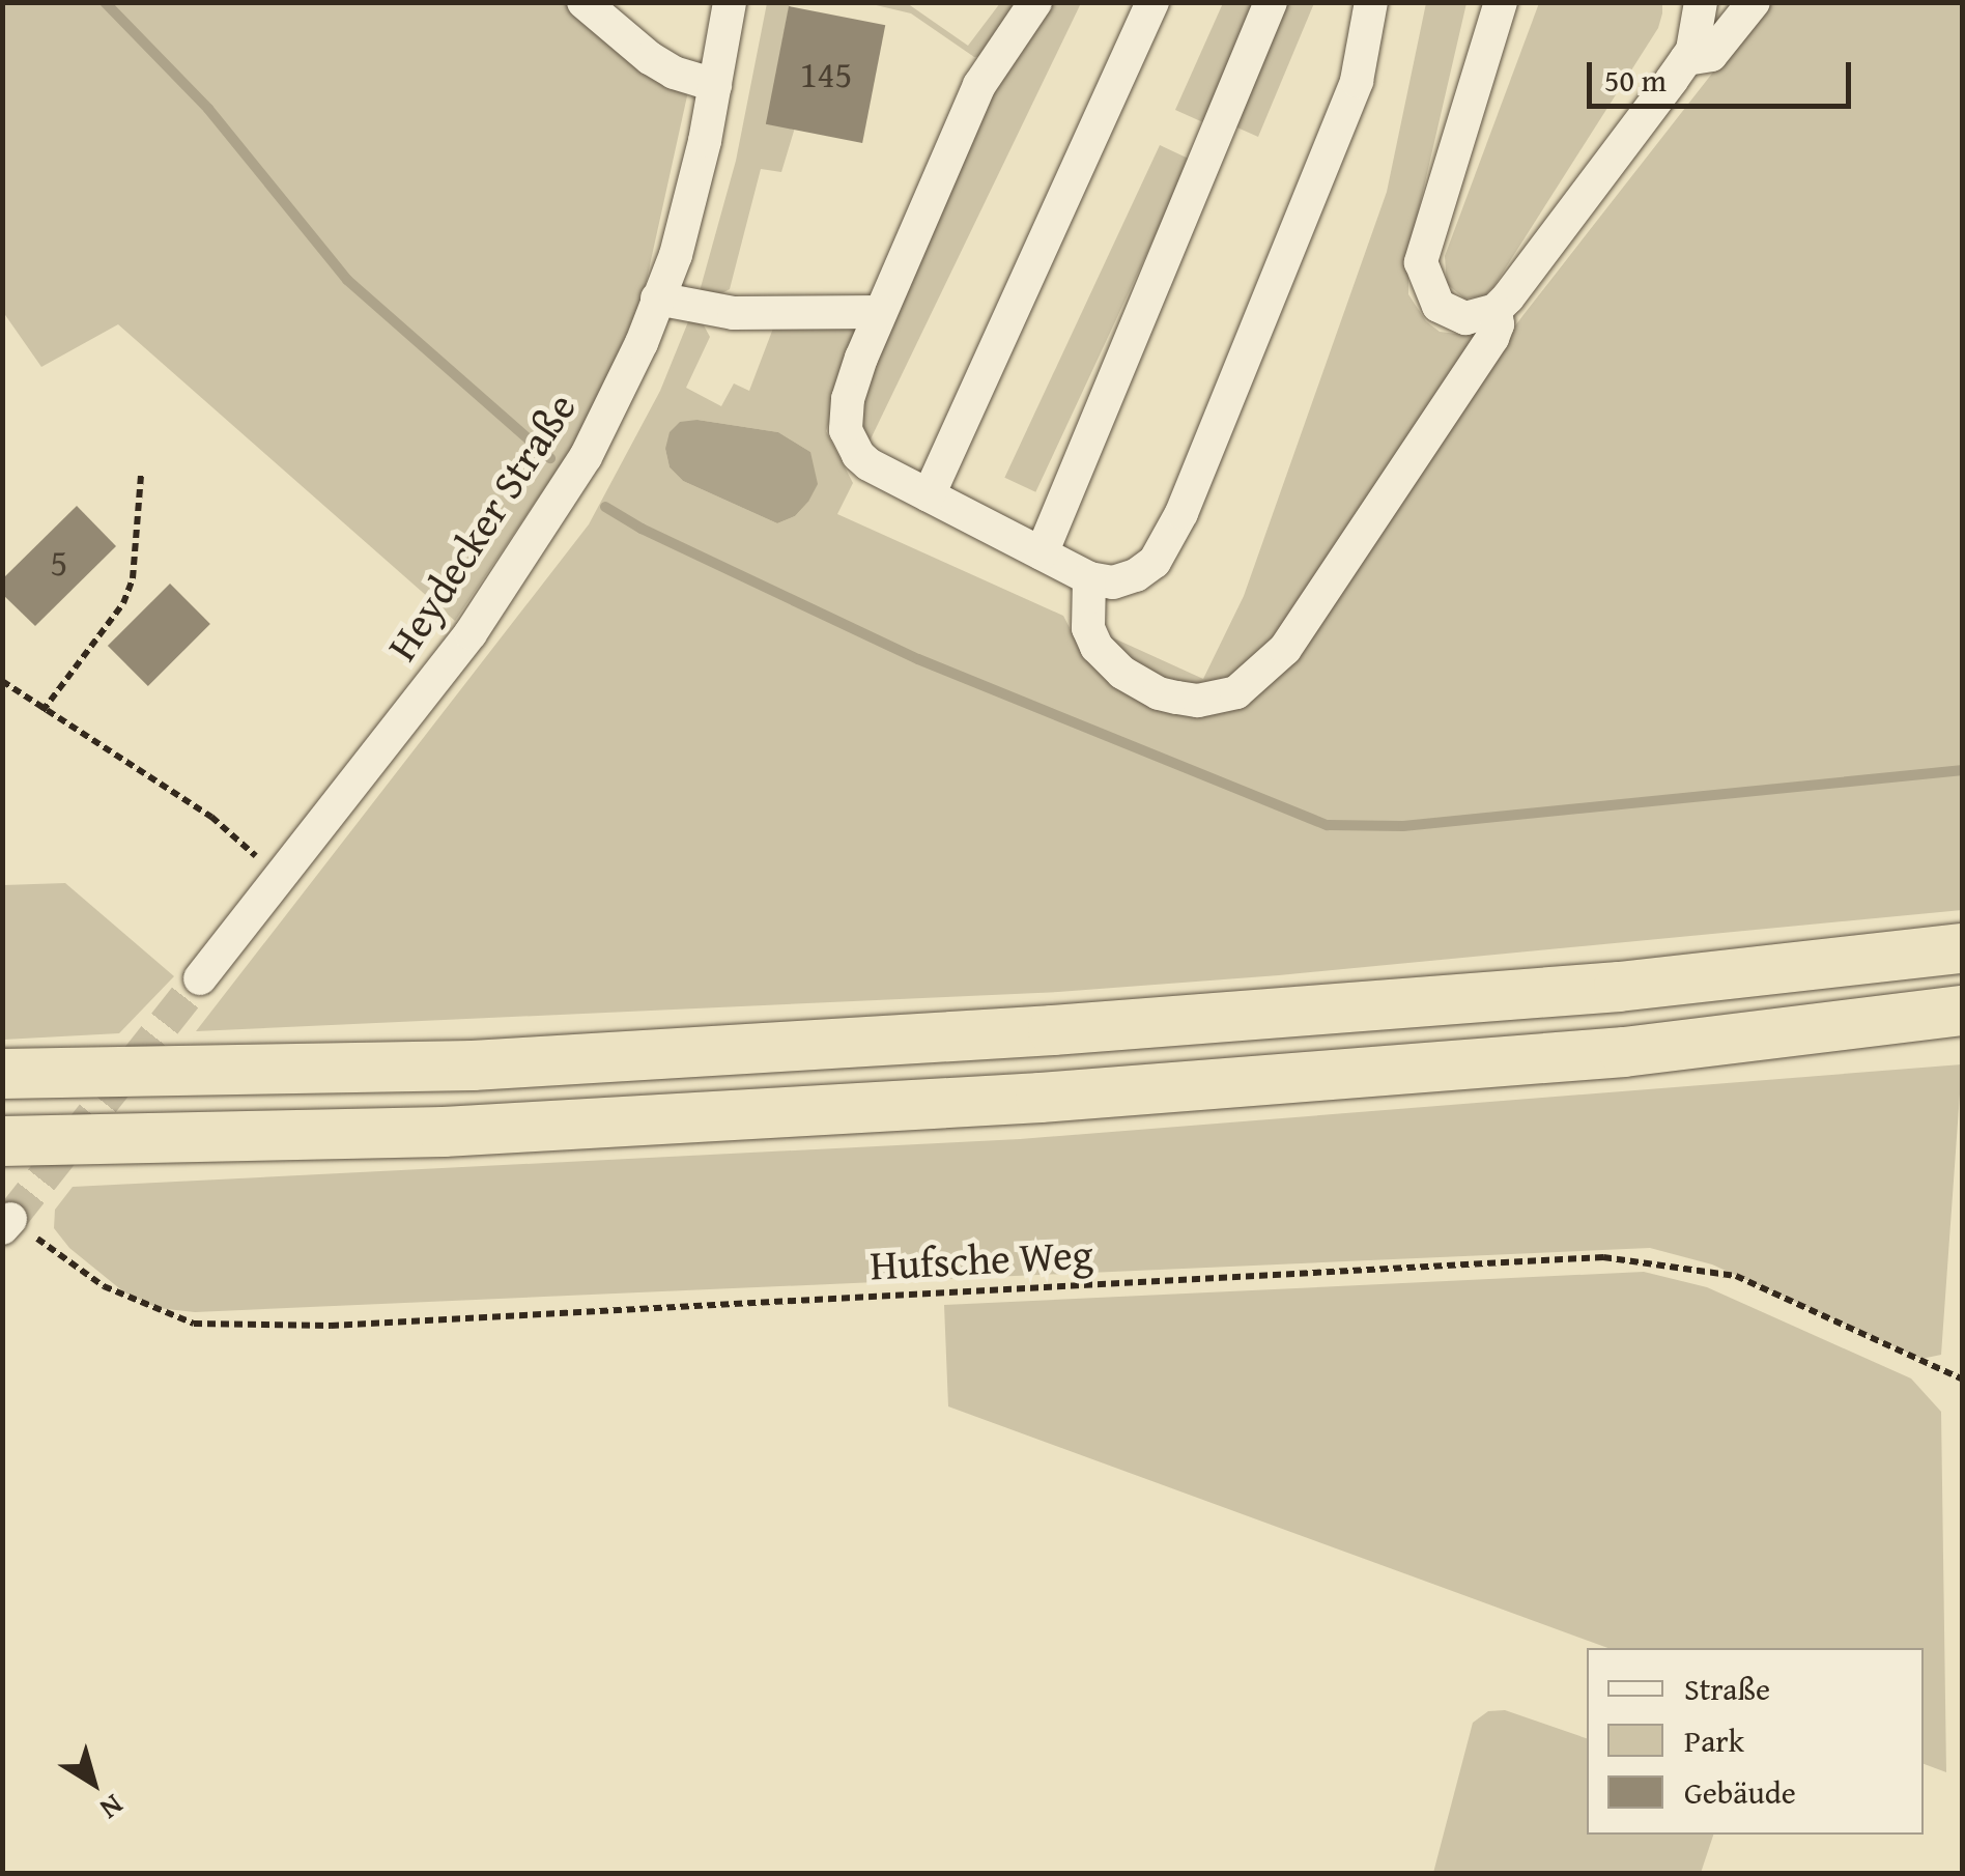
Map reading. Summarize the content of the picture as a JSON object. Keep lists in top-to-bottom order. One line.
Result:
{"streets":{"street":["Heydecker Straße"],"path":["Hufsche Weg"]},"house_numbers":["145","5"],"legend":["Straße","Park","Gebäude"],"scale_bar":"50 m","north":"bottom right"}
